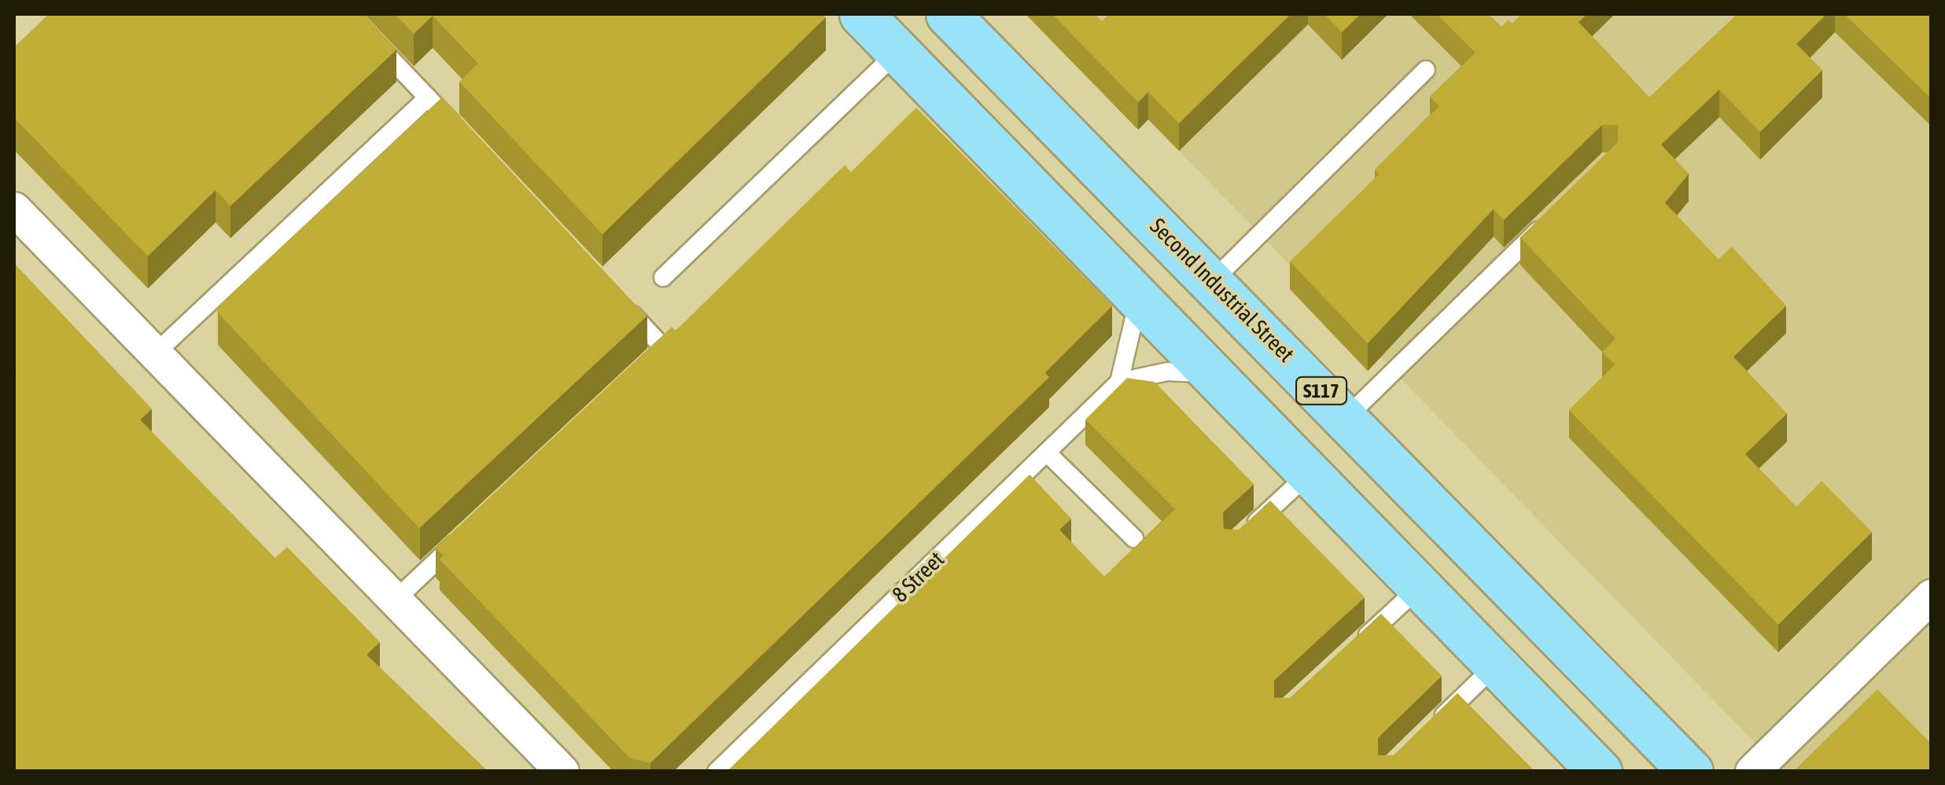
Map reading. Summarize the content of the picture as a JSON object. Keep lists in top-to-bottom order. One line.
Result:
{"streets":{"main road":["Second Industrial Street","S117"],"lane":["8 Street"]}}
